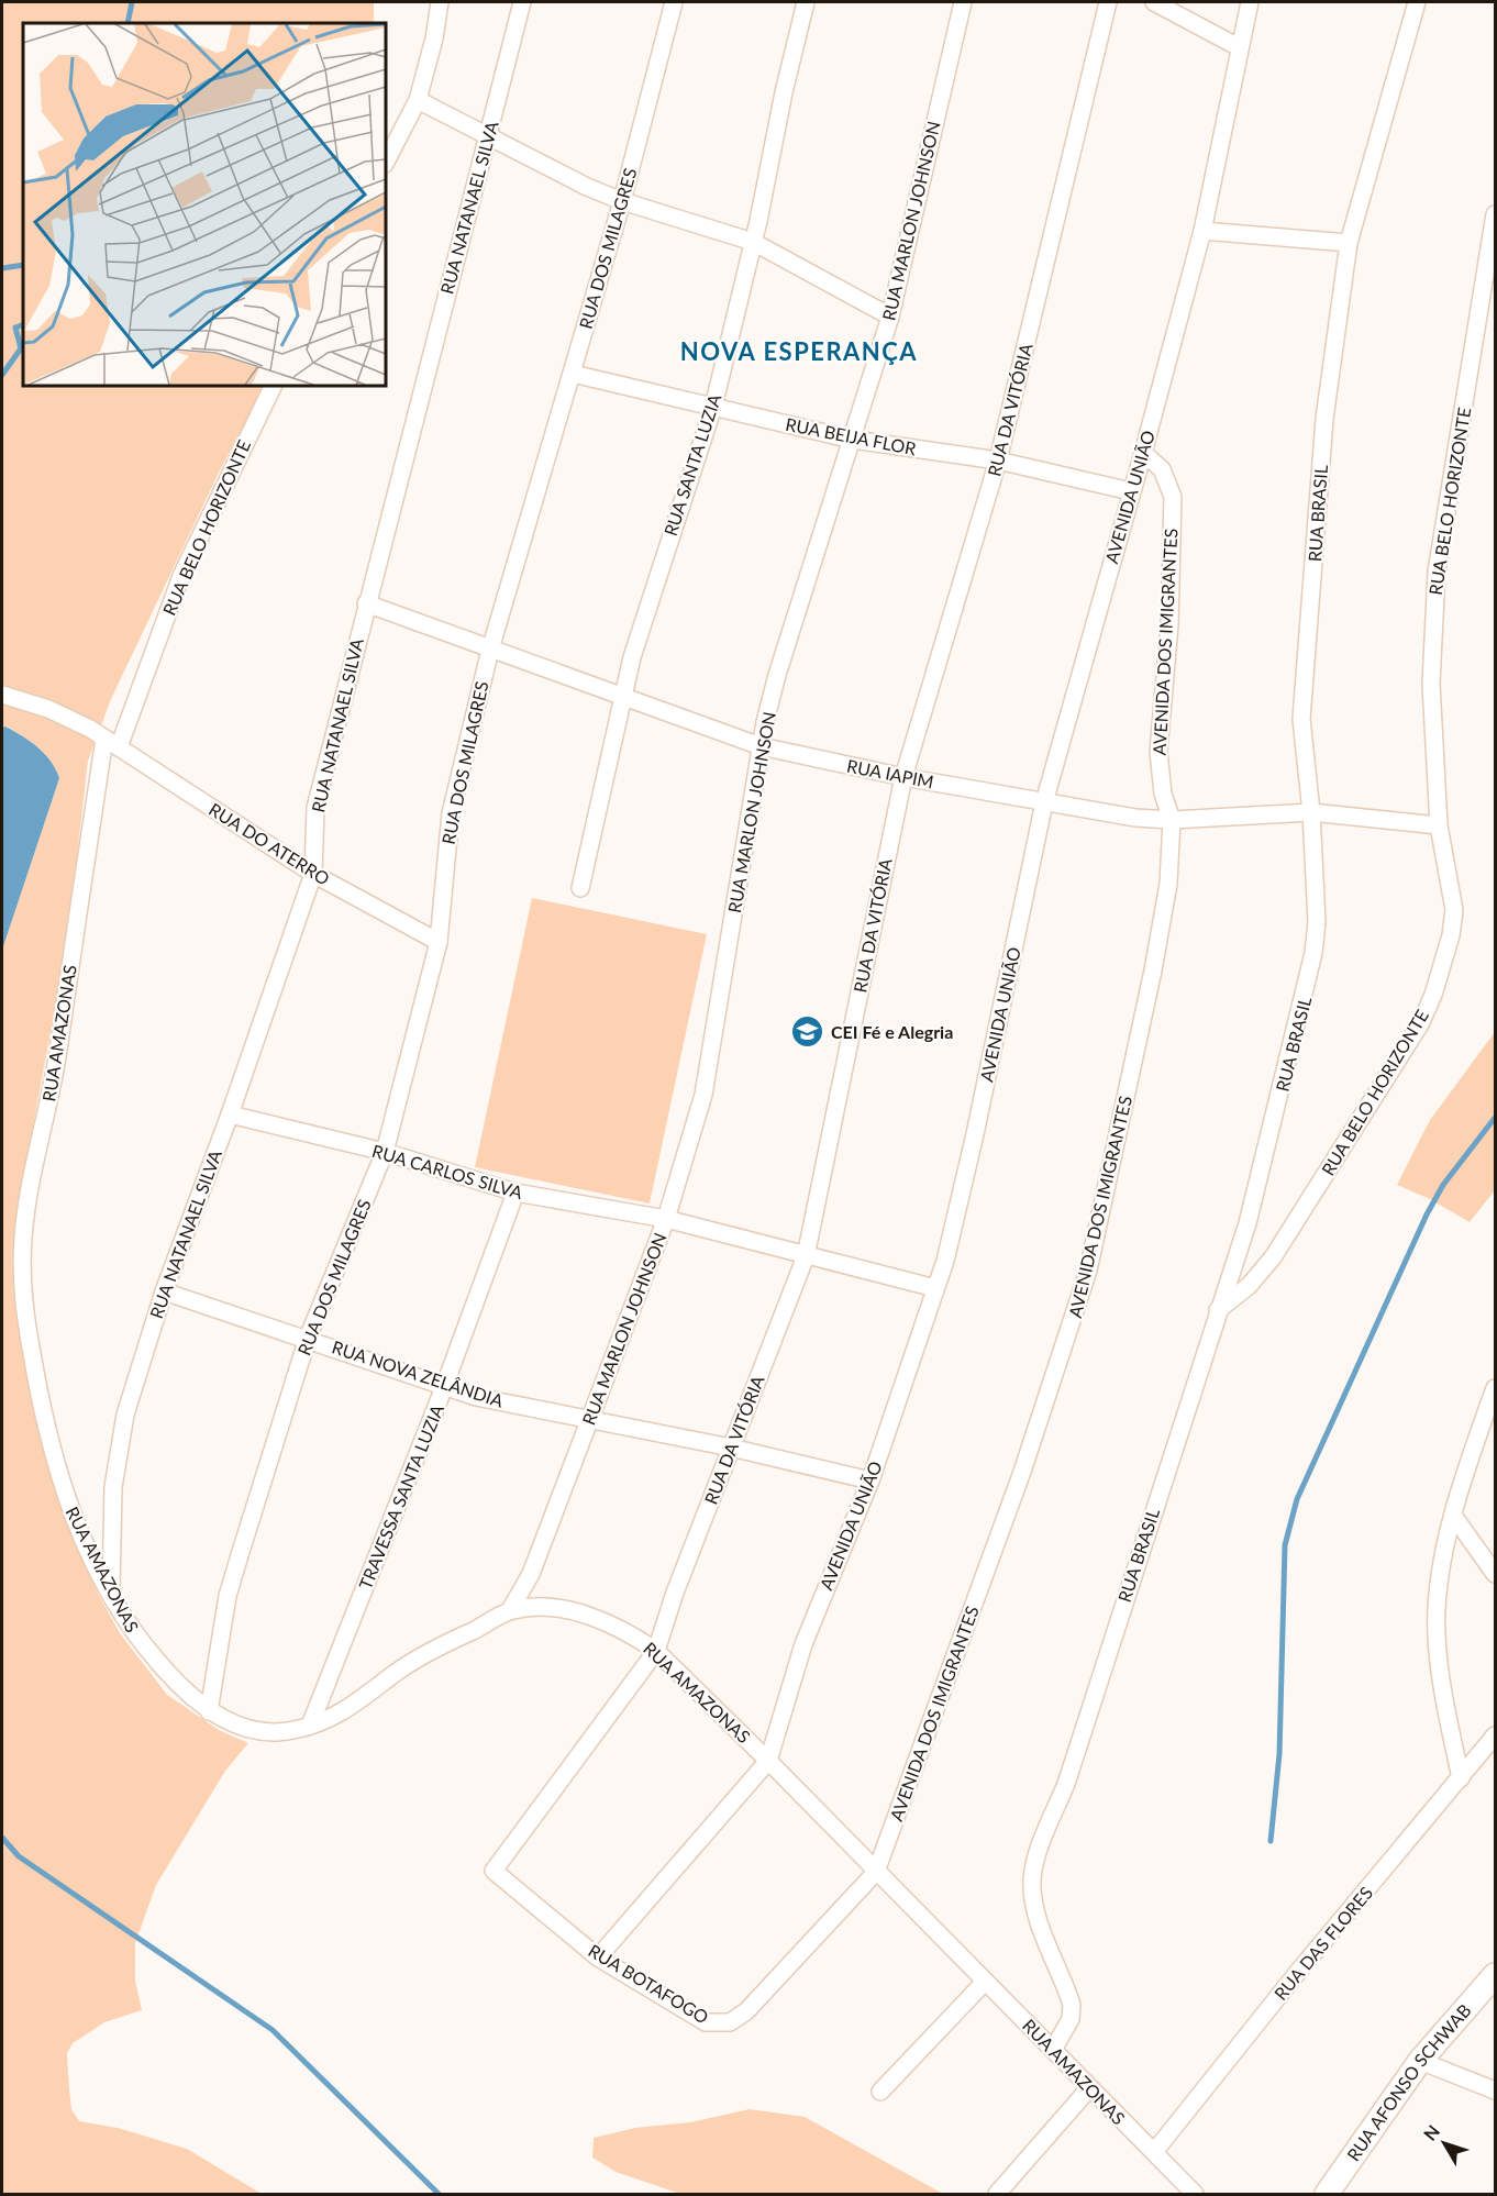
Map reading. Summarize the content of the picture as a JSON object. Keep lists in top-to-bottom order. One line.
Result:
{"streets":{"street":["RUA NATANAEL SILVA","RUA MARLON JOHNSON","RUA DOS MILAGRES","RUA DA VITÓRIA","RUA BEIJA FLOR","RUA SANTA LUZIA","AVENIDA UNIÃO","RUA BELO HORIZONTE","RUA BRASIL","AVENIDA DOS IMIGRANTES","RUA IAPIM","RUA DO ATERRO","RUA AMAZONAS","RUA CARLOS SILVA","RUA NOVA ZELÂNDIA","TRAVESSA SANTA LUZIA","RUA DAS FLORES","RUA BOTAFOGO","RUA AFONSO SCHWAB"]},"crossings":[["RUA NATANAEL SILVA","RUA IAPIM"],["RUA NATANAEL SILVA","RUA DO ATERRO"],["RUA NATANAEL SILVA","RUA AMAZONAS"],["RUA NATANAEL SILVA","RUA CARLOS SILVA"],["RUA NATANAEL SILVA","RUA NOVA ZELÂNDIA"],["RUA MARLON JOHNSON","RUA BEIJA FLOR"],["RUA MARLON JOHNSON","RUA IAPIM"],["RUA MARLON JOHNSON","RUA AMAZONAS"],["RUA MARLON JOHNSON","RUA CARLOS SILVA"],["RUA MARLON JOHNSON","RUA NOVA ZELÂNDIA"],["RUA DOS MILAGRES","RUA BEIJA FLOR"],["RUA DOS MILAGRES","RUA IAPIM"],["RUA DOS MILAGRES","RUA DO ATERRO"],["RUA DOS MILAGRES","RUA AMAZONAS"],["RUA DOS MILAGRES","RUA CARLOS SILVA"],["RUA DOS MILAGRES","RUA NOVA ZELÂNDIA"],["RUA DA VITÓRIA","RUA BEIJA FLOR"],["RUA DA VITÓRIA","RUA IAPIM"],["RUA DA VITÓRIA","RUA AMAZONAS"],["RUA DA VITÓRIA","RUA CARLOS SILVA"],["RUA DA VITÓRIA","RUA NOVA ZELÂNDIA"],["RUA DA VITÓRIA","RUA BOTAFOGO"],["RUA BEIJA FLOR","RUA SANTA LUZIA"],["RUA BEIJA FLOR","AVENIDA UNIÃO"],["RUA SANTA LUZIA","RUA IAPIM"],["AVENIDA UNIÃO","AVENIDA DOS IMIGRANTES"],["AVENIDA UNIÃO","RUA IAPIM"],["AVENIDA UNIÃO","RUA AMAZONAS"],["AVENIDA UNIÃO","RUA CARLOS SILVA"],["AVENIDA UNIÃO","RUA NOVA ZELÂNDIA"],["AVENIDA UNIÃO","RUA BOTAFOGO"],["RUA BELO HORIZONTE","RUA BRASIL"],["RUA BELO HORIZONTE","RUA IAPIM"],["RUA BELO HORIZONTE","RUA DO ATERRO"],["RUA BELO HORIZONTE","RUA AMAZONAS"],["RUA BRASIL","RUA IAPIM"],["RUA BRASIL","RUA AMAZONAS"],["AVENIDA DOS IMIGRANTES","RUA IAPIM"],["AVENIDA DOS IMIGRANTES","RUA AMAZONAS"],["AVENIDA DOS IMIGRANTES","RUA BOTAFOGO"],["RUA DO ATERRO","RUA AMAZONAS"],["RUA AMAZONAS","TRAVESSA SANTA LUZIA"],["RUA AMAZONAS","RUA DAS FLORES"],["RUA CARLOS SILVA","TRAVESSA SANTA LUZIA"],["RUA NOVA ZELÂNDIA","TRAVESSA SANTA LUZIA"]],"districts":["NOVA ESPERANÇA"],"places":{"school or university":["CEI Fé e Alegria"]},"north":"top left"}
